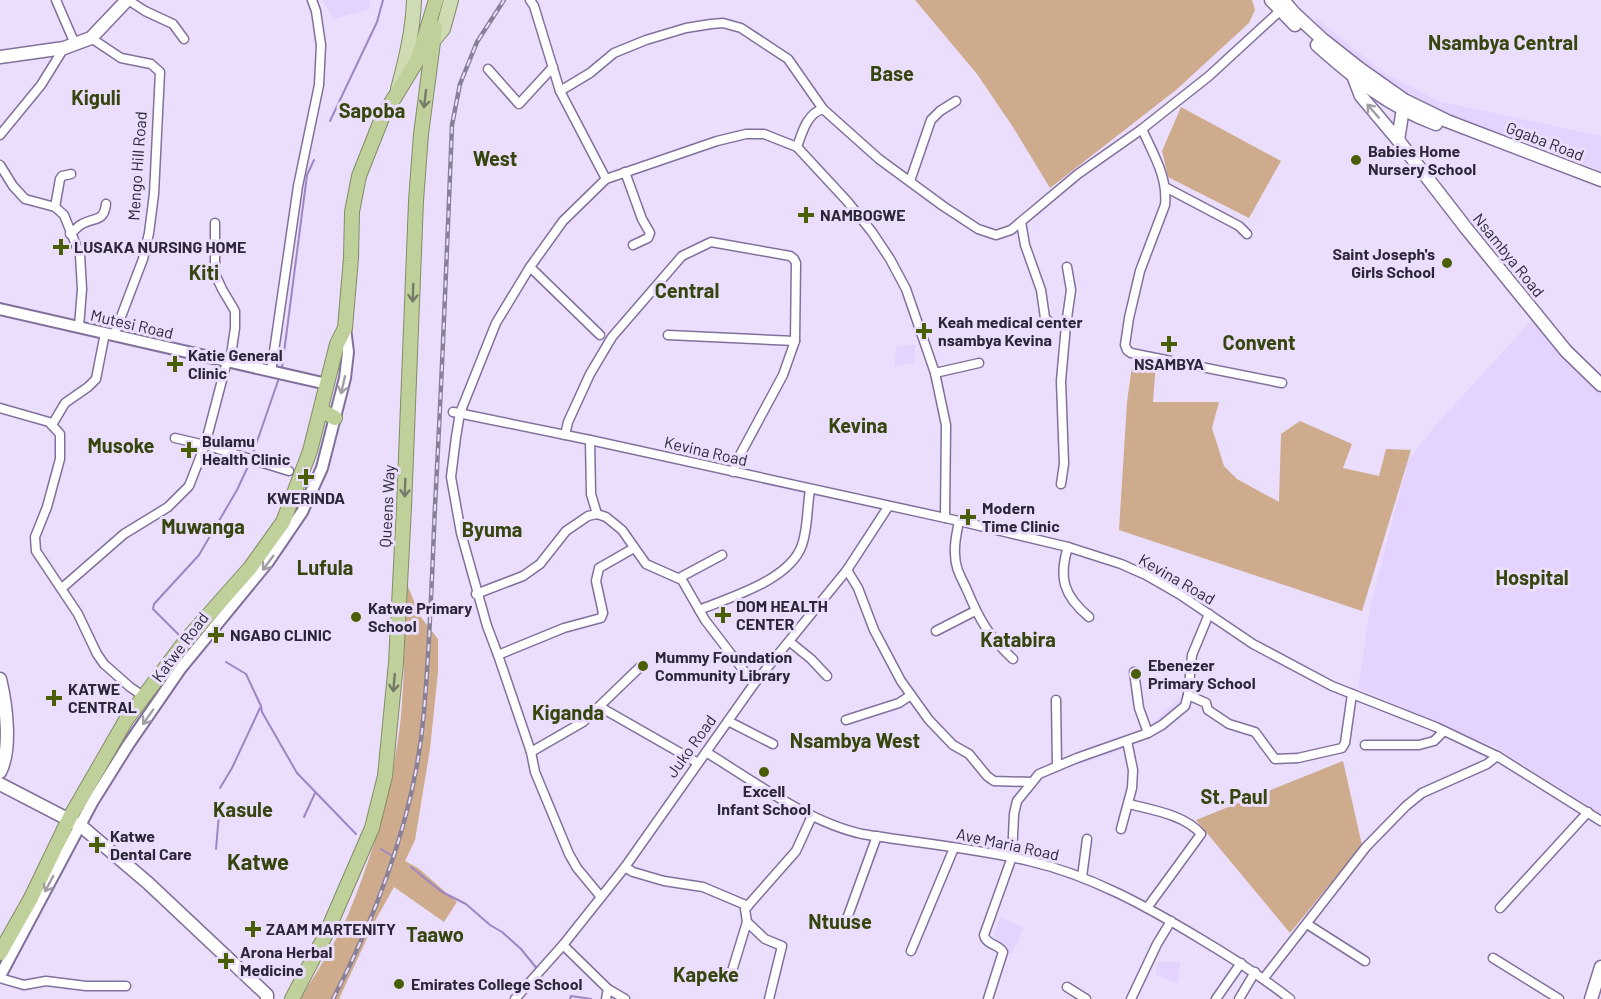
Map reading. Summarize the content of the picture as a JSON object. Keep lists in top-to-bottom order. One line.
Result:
{"streets":{"highway":["Queens Way","Katwe Road"],"main road":["Ggaba Road","Nsambya Road"],"street":["Mengo Hill Road","Mutesi Road","Kevina Road","Juko Road","Ave Maria Road"]},"crossings":[["Mengo Hill Road","Mutesi Road"],["Mutesi Road","Katwe Road"],["Kevina Road","Juko Road"],["Juko Road","Ave Maria Road"]],"one_way":["Queens Way"],"districts":["Nsambya Central","Base","Kiguli","Sapoba","West","Kiti","Central","Convent","Kevina","Musoke","Muwanga","Byuma","Lufula","Hospital","Katabira","Kiganda","Nsambya West","St. Paul","Kasule","Katwe","Ntuuse","Taawo","Kapeke"],"places":{"other":["Babies Home Nursery School","Saint Joseph's Girls School","Katwe Primary School","Mummy Foundation Community Library","Ebenezer Primary School","Excell Infant School","Emirates College School"],"health":["NAMBOGWE","LUSAKA NURSING HOME","Keah medical center nsambya Kevina","NSAMBYA","Katie General Clinic","Bulamu Health Clinic","KWERINDA","Modern Time Clinic","DOM HEALTH CENTER","NGABO CLINIC","KATWE CENTRAL","Katwe Dental Care","ZAAM MARTENITY","Arona Herbal Medicine"]}}
